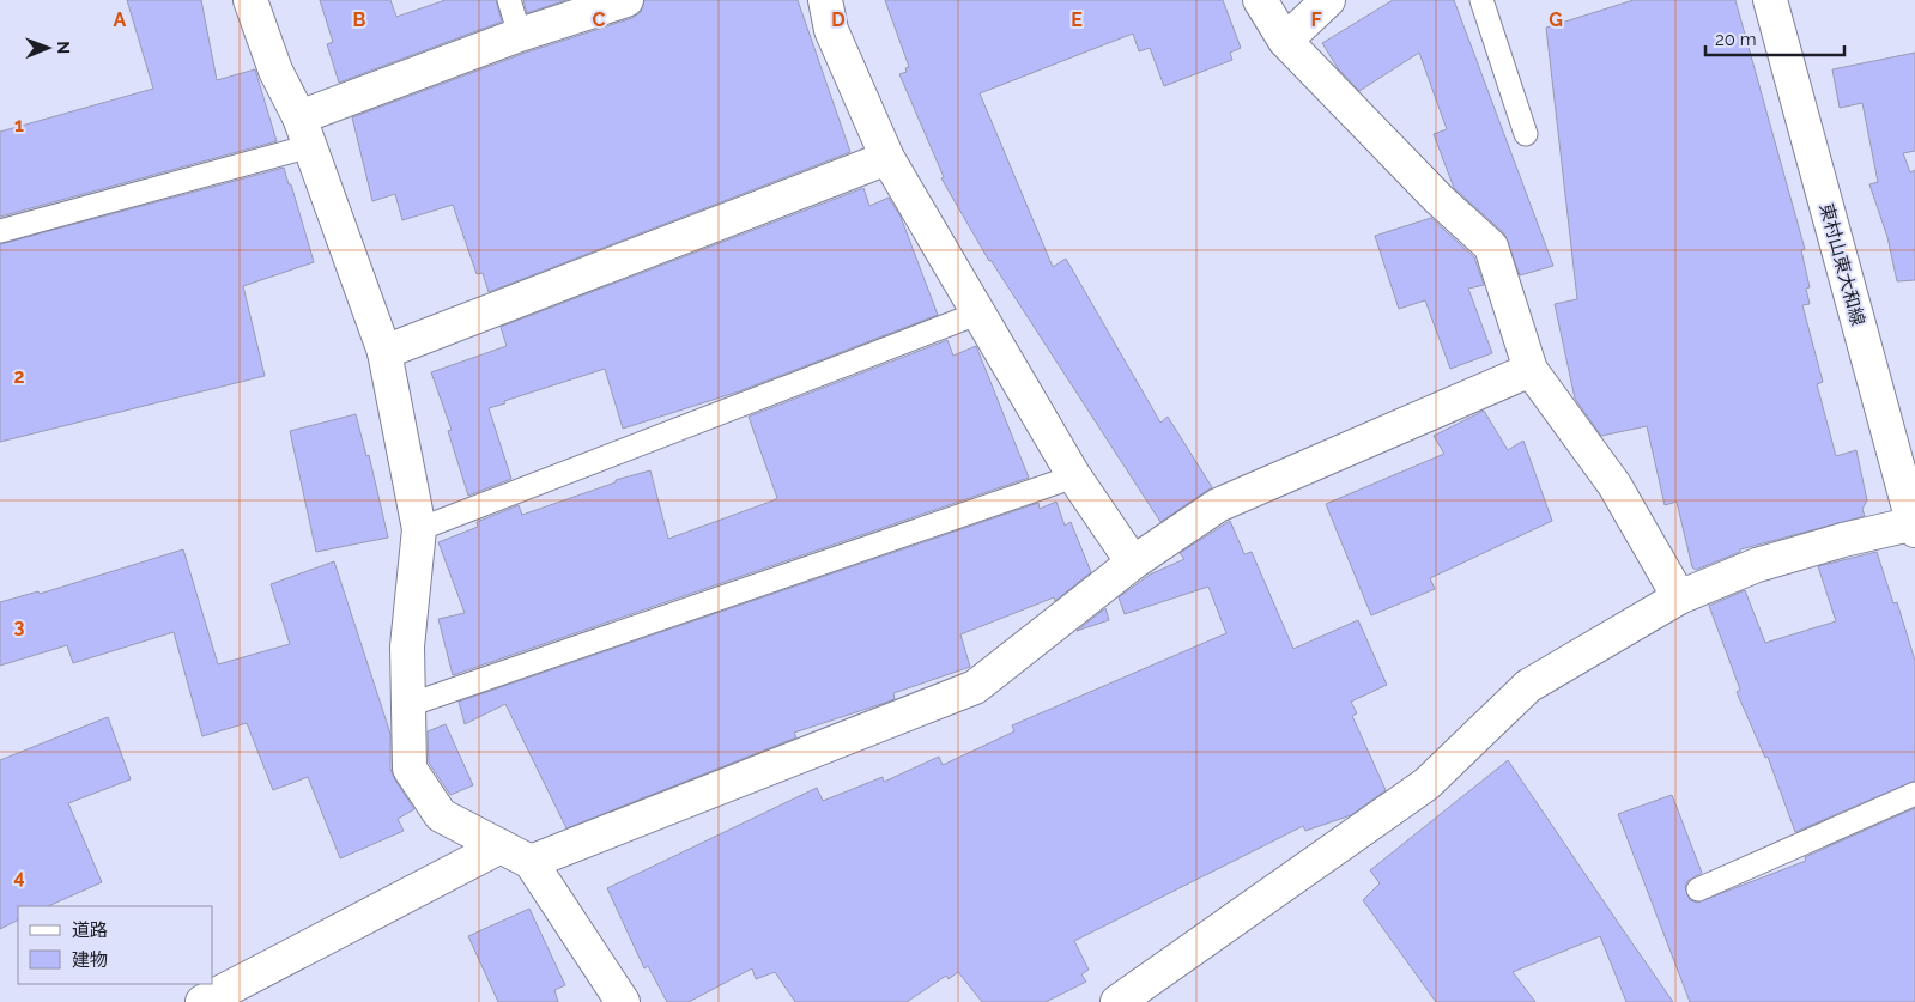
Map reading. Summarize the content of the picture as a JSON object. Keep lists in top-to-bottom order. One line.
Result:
{"streets":{"street":["東村山東大和線"]},"legend":["道路","建物"],"scale_bar":"20 m","north":"right","grid":{"columns":["A","B","C","D","E","F","G"],"rows":["1","2","3","4"]}}
